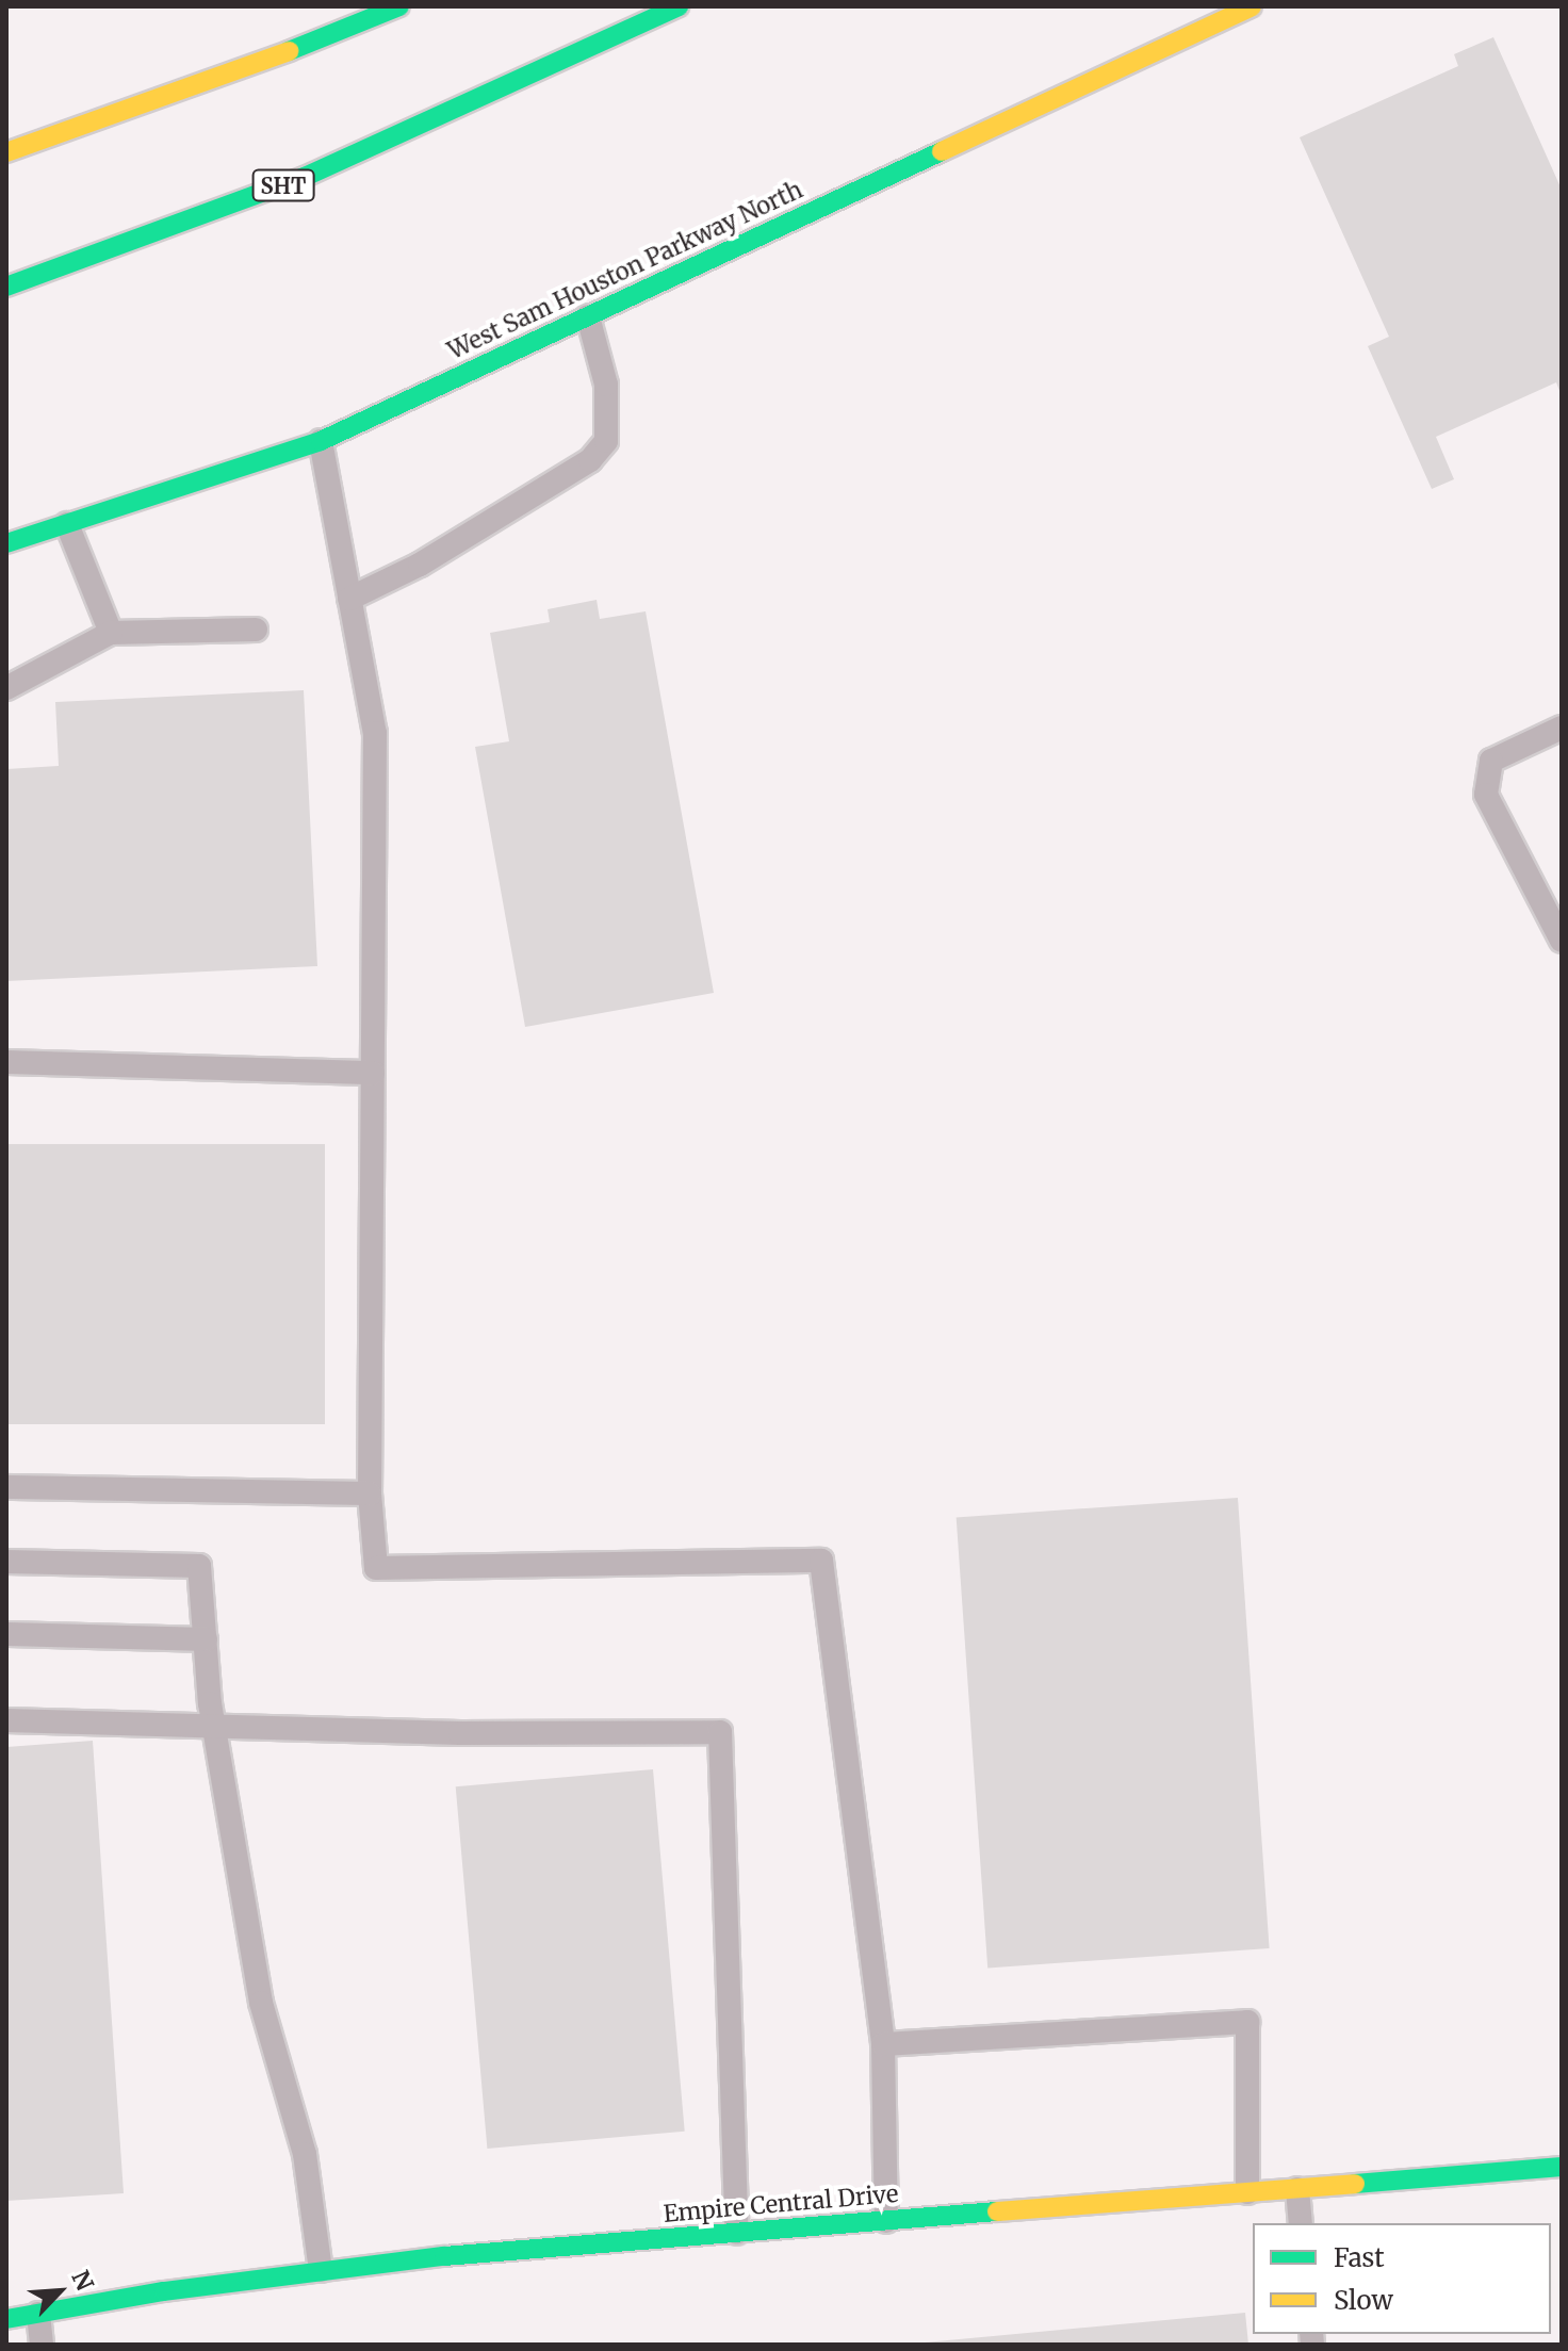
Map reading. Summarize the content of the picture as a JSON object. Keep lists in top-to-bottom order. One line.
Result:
{"streets":{"main road":["SHT","West Sam Houston Parkway North","Empire Central Drive"]},"legend":["Fast","Slow"],"north":"top right"}
